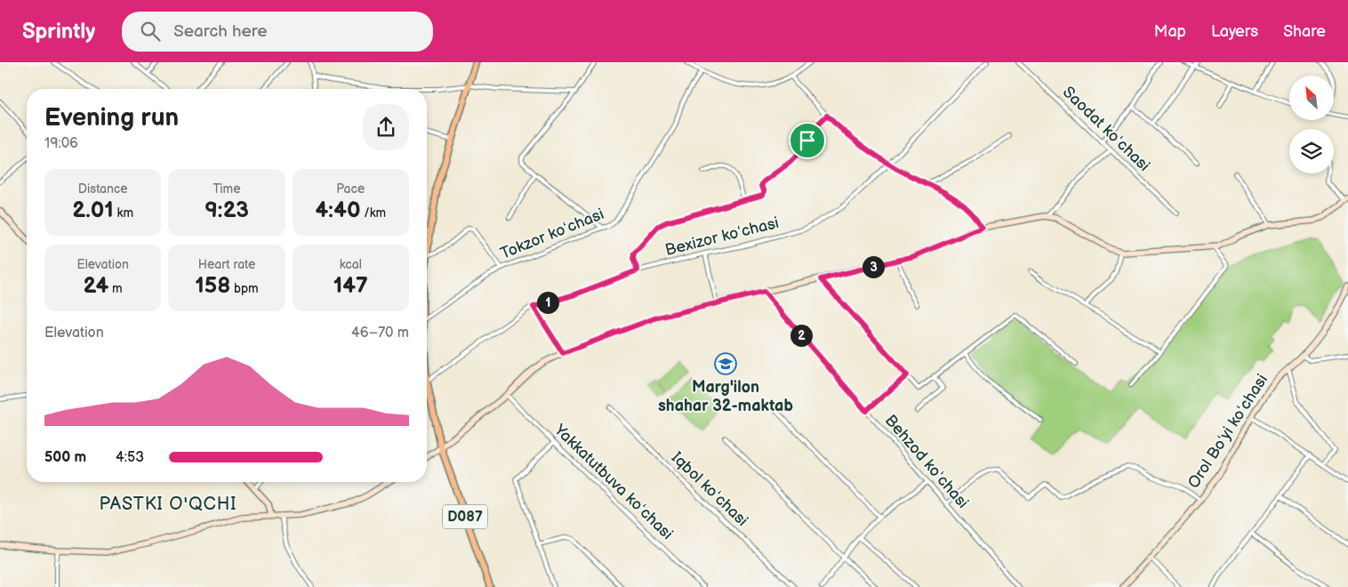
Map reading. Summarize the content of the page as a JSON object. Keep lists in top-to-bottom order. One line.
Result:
{"streets":{"main road":["Orol Boʻyi koʻchasi","D087"],"street":["Saodat koʻchasi","Tokzor koʻchasi","Bexizor koʻchasi","Behzod koʻchasi","Yakkatutbuva koʻchasi","Iqbol koʻchasi"]},"crossings":[["Bexizor koʻchasi","D087"]],"districts":["PASTKI O'QCHI"],"places":{"school or university":["Marg'ilon shahar 32-maktab"]},"north":"top left","page":{"header":"Sprintly","search":"Search here","nav":["Map","Layers","Share"],"heading":["Evening run","19:06"],"stats":[["Distance","2.01 km"],["Time","9:23"],["Pace","4:40 /km"],["Elevation","24 m"],["Heart rate","158 bpm"],["kcal","147"]],"pins":["3","1","2"],"chart":["Elevation","46–70 m"],"list":[{"name":"500 m","note":"4:53"}]}}
